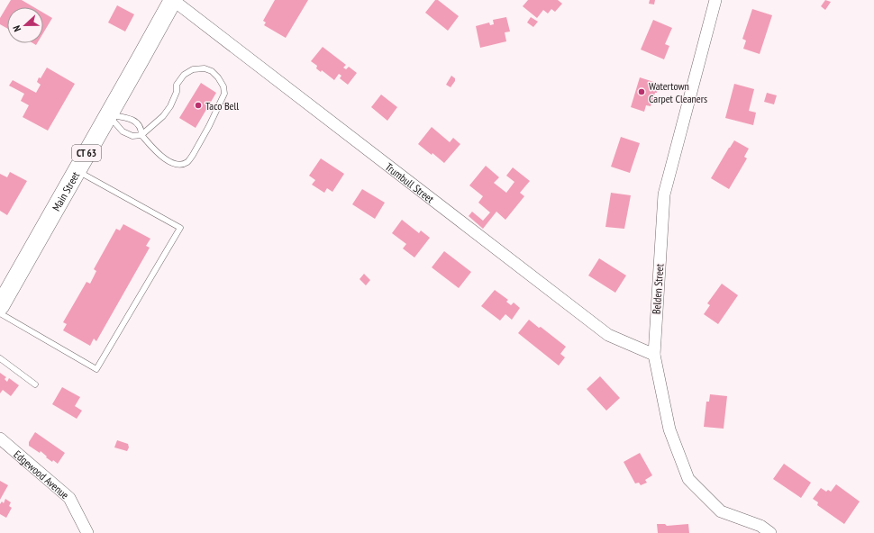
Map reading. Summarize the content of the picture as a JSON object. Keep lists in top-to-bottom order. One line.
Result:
{"streets":{"main road":["CT 63","Main Street"],"street":["Trumbull Street","Belden Street","Edgewood Avenue"]},"crossings":[["Trumbull Street","Main Street"],["Trumbull Street","Belden Street"]],"places":["Watertown Carpet Cleaners","Taco Bell"],"north":"left"}
